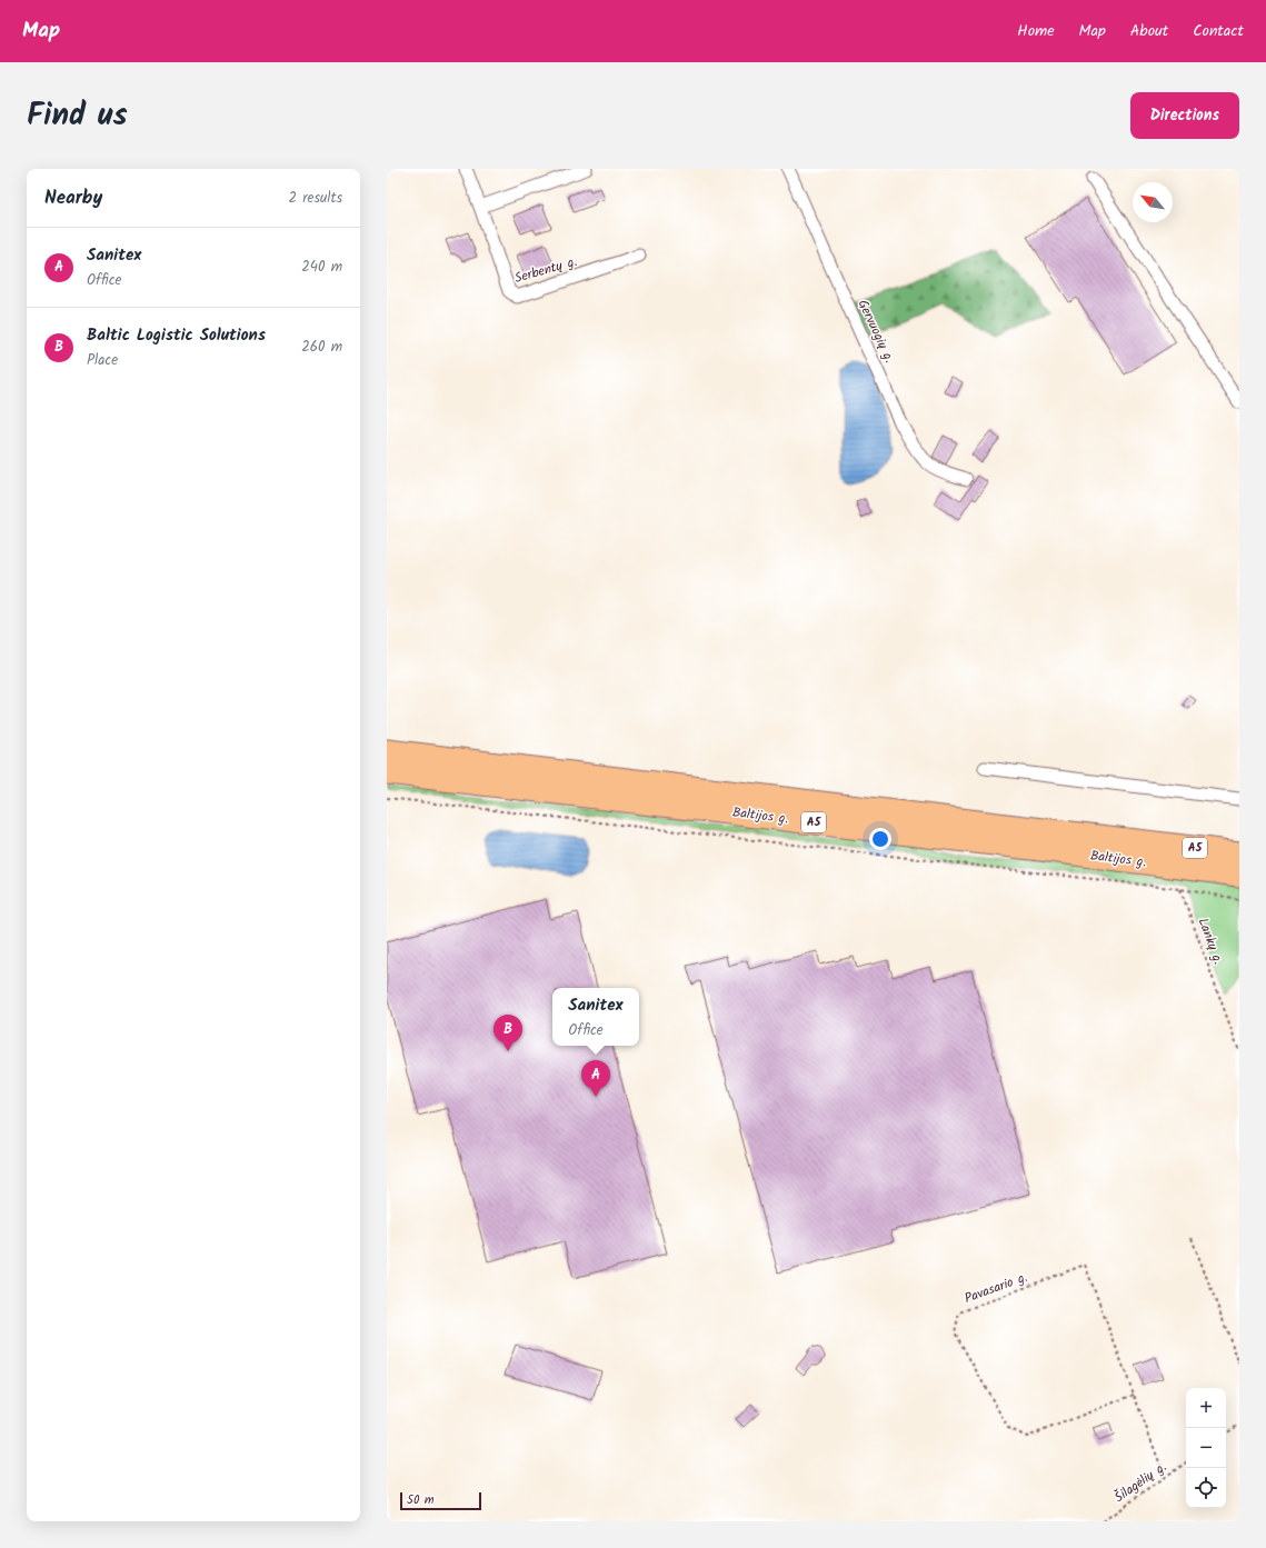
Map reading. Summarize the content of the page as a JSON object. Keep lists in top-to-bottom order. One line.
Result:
{"streets":{"highway":["Baltijos g.","A5"],"street":["Serbentų g.","Gervuogių g."],"path":["Lankų g.","Pavasario g.","Šilagėlių g."]},"crossings":[["Pavasario g.","Šilagėlių g."]],"scale_bar":"50 m","north":"top left","page":{"header":"Map","nav":["Home","Map","About","Contact"],"title":"Find us","buttons":"Directions","heading":["Nearby","2 results"],"list":[{"mark":"A","name":"Sanitex","note":"Office","value":"240 m"},{"mark":"B","name":"Baltic Logistic Solutions","note":"Place","value":"260 m"}],"popup":["Sanitex","Office"],"pins":["B","A"],"map_buttons":["+","−"],"scale":"50 m"}}
